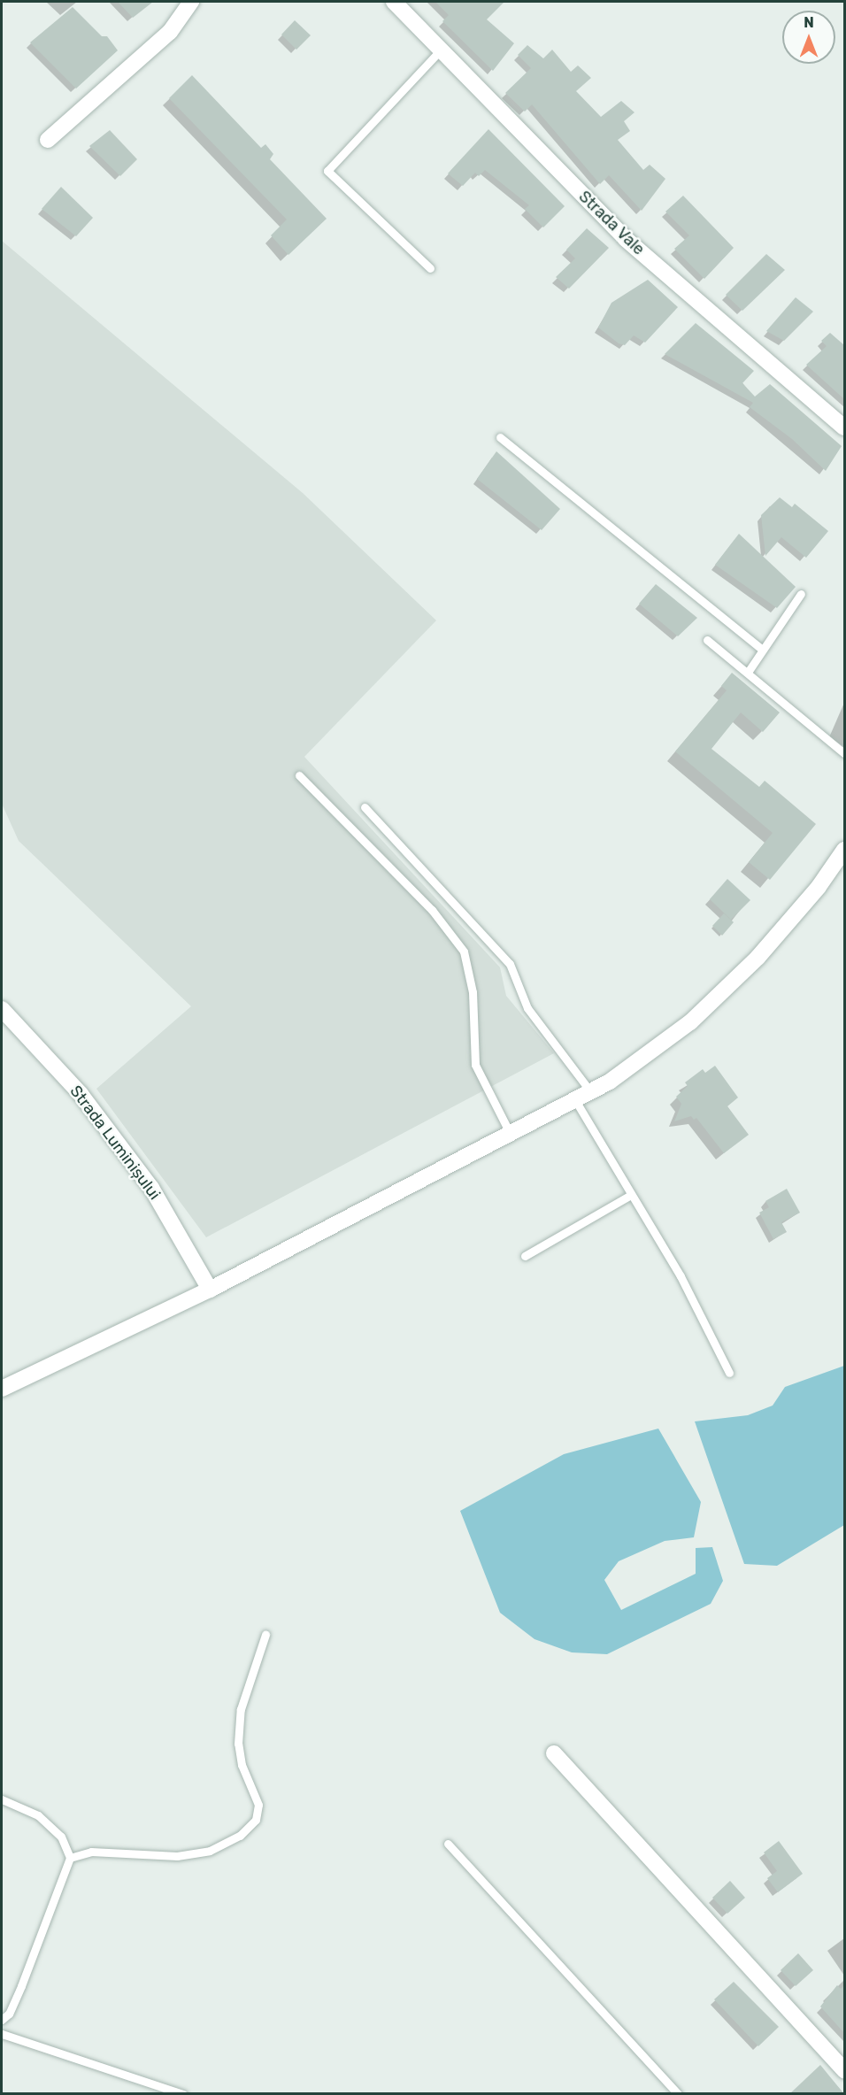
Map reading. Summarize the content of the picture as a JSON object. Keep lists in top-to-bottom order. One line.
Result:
{"streets":{"street":["Strada Vale","Strada Luminișului"]},"north":"top"}
